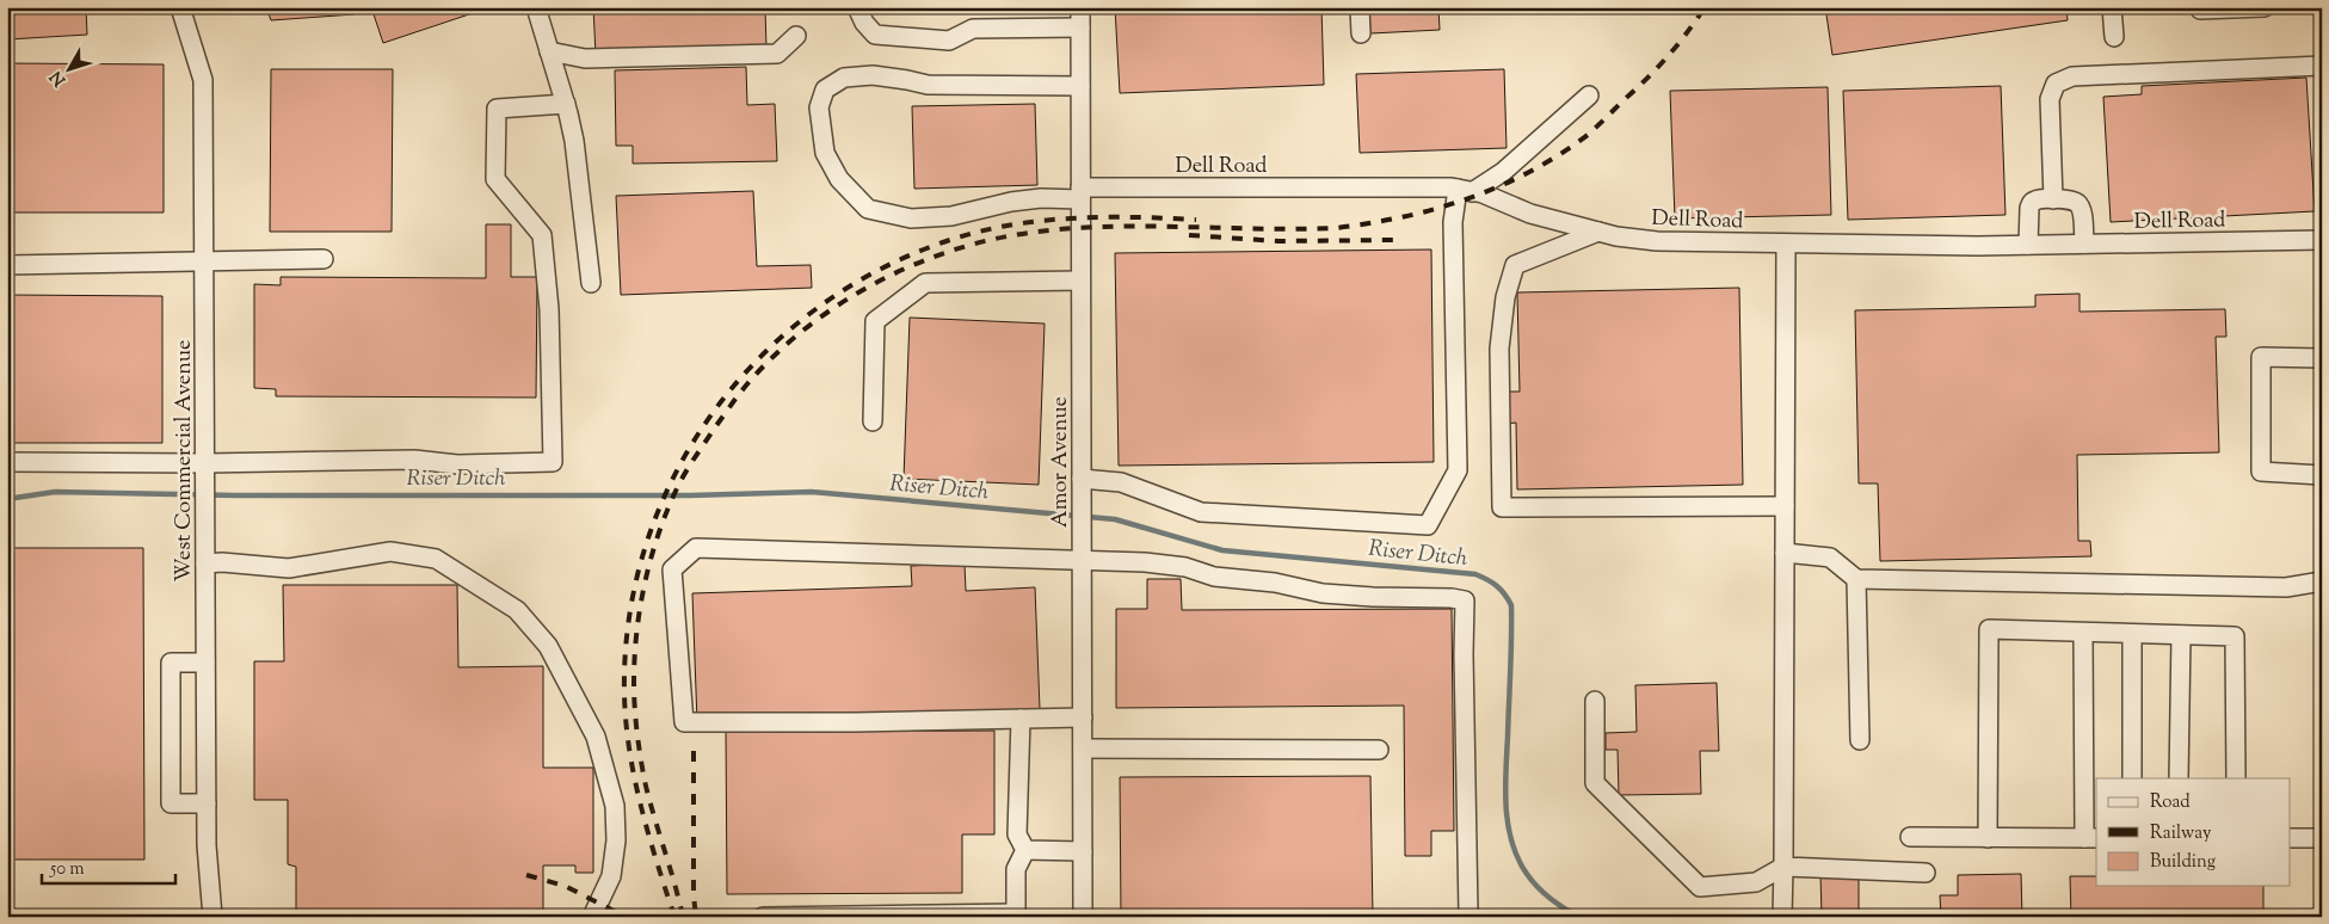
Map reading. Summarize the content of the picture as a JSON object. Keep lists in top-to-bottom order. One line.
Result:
{"streets":{"street":["Dell Road","West Commercial Avenue","Amor Avenue"]},"crossings":[["Dell Road","Amor Avenue"]],"water":["Riser Ditch"],"legend":["Road","Railway","Building"],"scale_bar":"50 m","north":"bottom left"}
